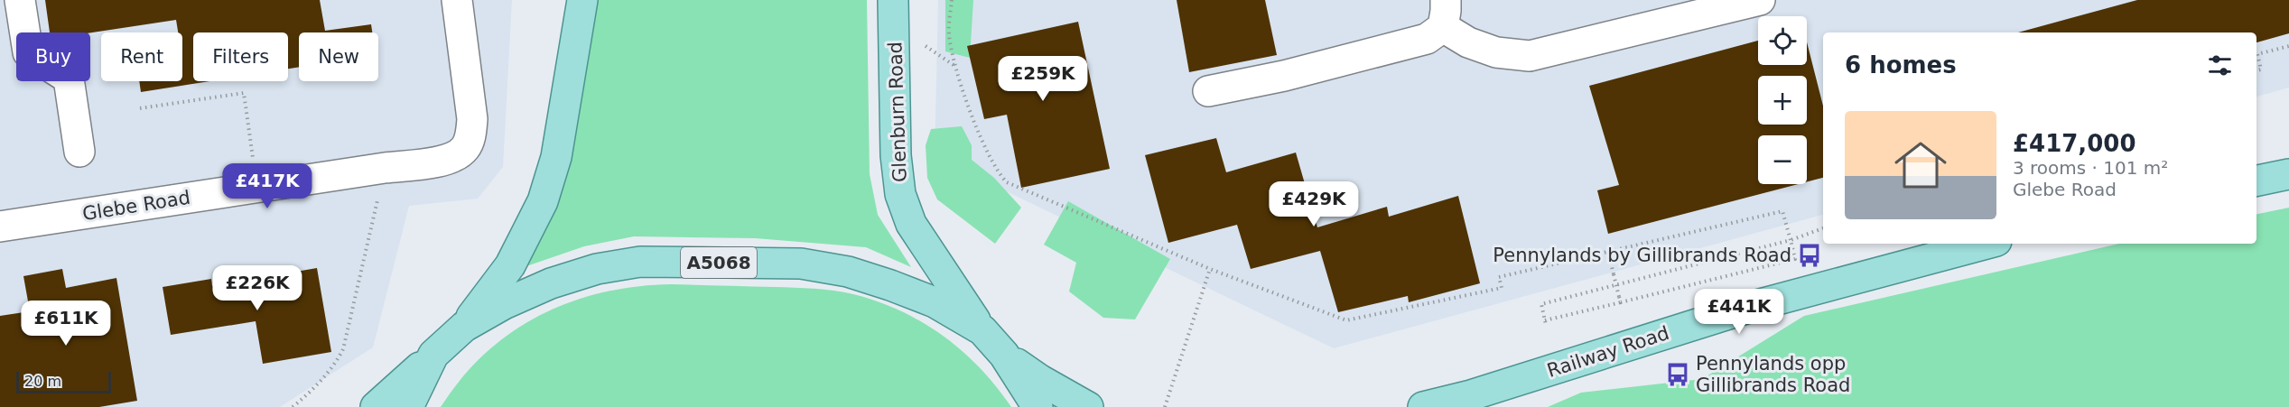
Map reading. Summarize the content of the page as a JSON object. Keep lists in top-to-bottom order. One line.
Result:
{"streets":{"main road":["Glenburn Road","A5068","Railway Road"],"street":["Glebe Road"]},"crossings":[["Glenburn Road","A5068"]],"places":{"bus stop":["Pennylands by Gillibrands Road","Pennylands opp Gillibrands Road"]},"scale_bar":"20 m","page":{"map_buttons":["+","−"],"chip":["Buy","Rent","Filters","New"],"heading":"6 homes","price":["£259K","£417K","£429K","£226K","£441K","£611K"],"list":[{"name":"£417,000","note":"3 rooms · 101 m² · Glebe Road"}],"scale":"20 m"}}
